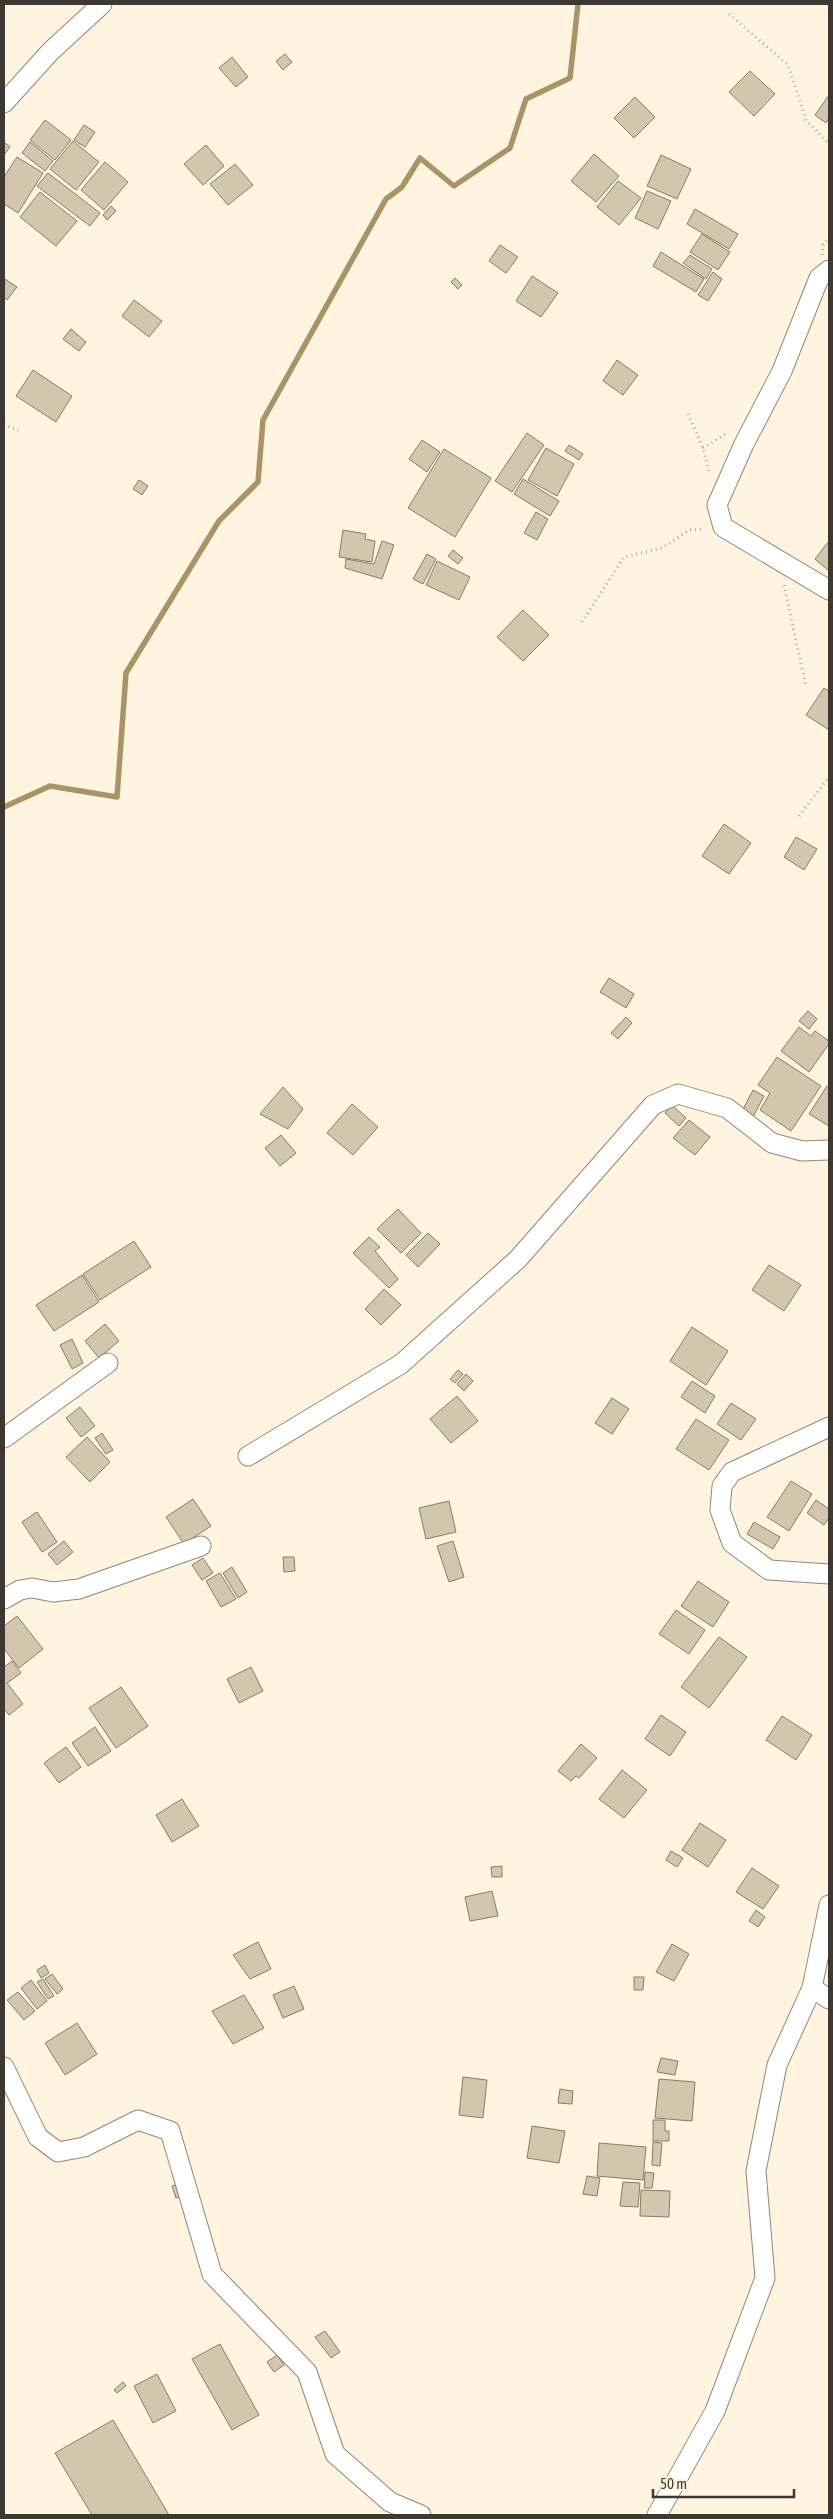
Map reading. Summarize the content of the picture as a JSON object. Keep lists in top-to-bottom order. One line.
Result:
{"scale_bar":"50 m"}
